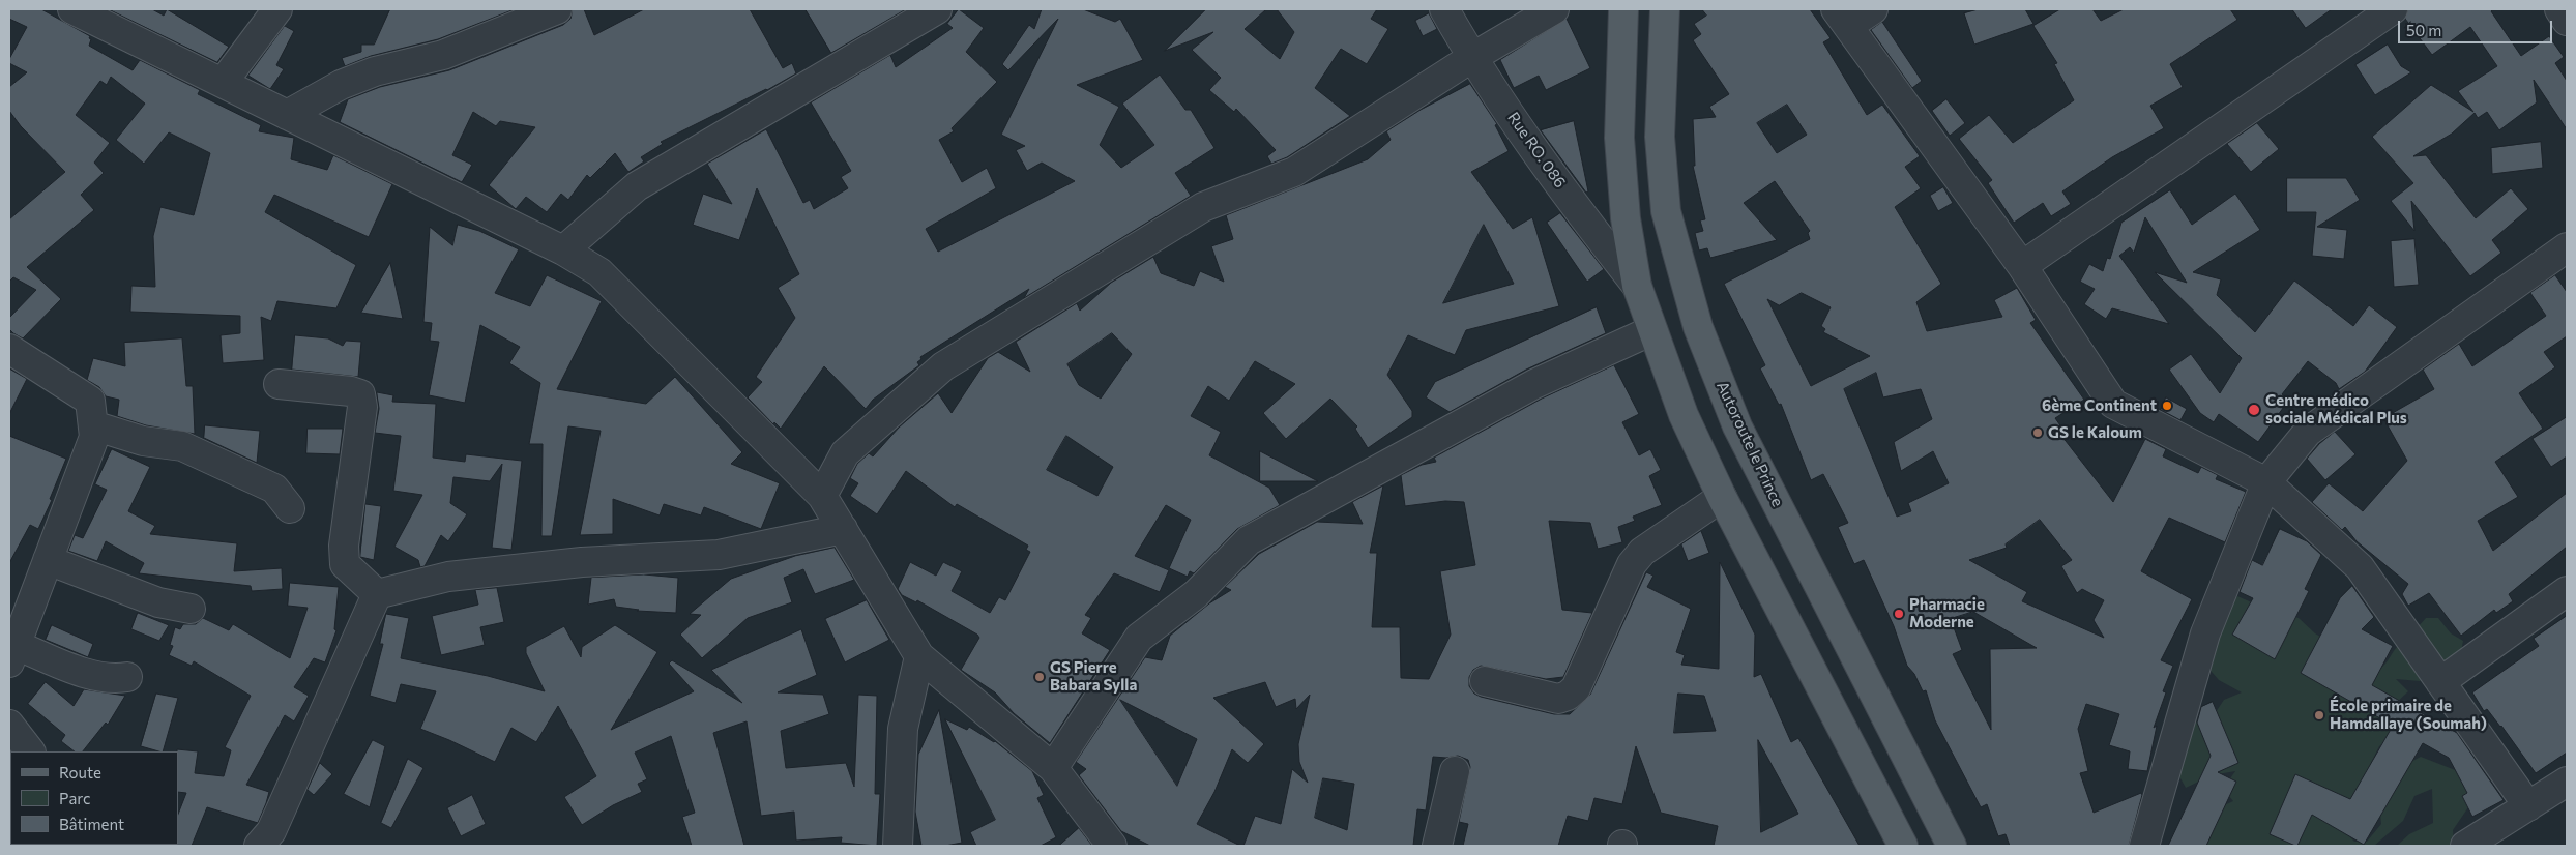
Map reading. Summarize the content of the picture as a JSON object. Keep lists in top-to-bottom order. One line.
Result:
{"streets":{"main road":["Autoroute le Prince"],"street":["Rue RO. 086"]},"places":["6ème Continent","Centre médico sociale Médical Plus","GS le Kaloum","Pharmacie Moderne","GS Pierre Babara Sylla","École primaire de Hamdallaye (Soumah)"],"legend":["Route","Parc","Bâtiment"],"scale_bar":"50 m"}
